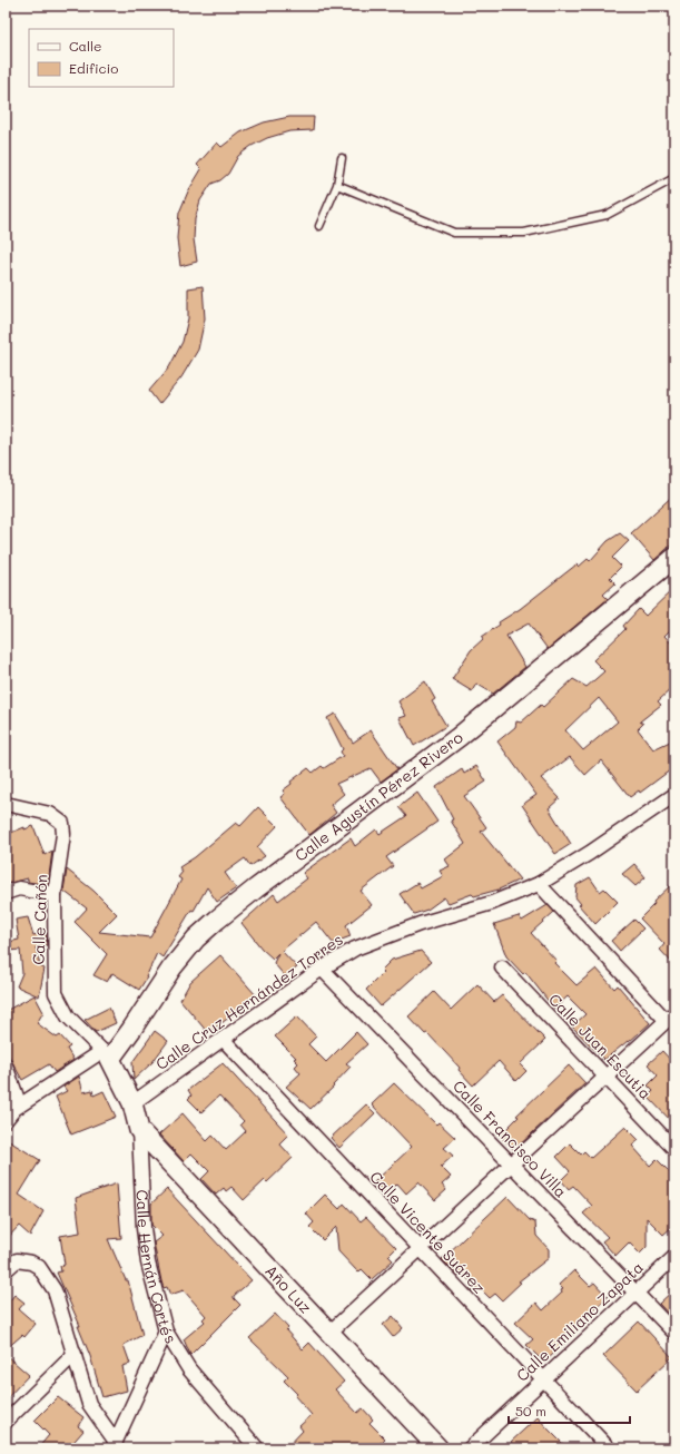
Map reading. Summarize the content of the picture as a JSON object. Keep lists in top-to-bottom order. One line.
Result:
{"streets":{"main road":["Calle Agustín Pérez Rivero","Calle Hernán Cortés","Año Luz"],"street":["Calle Cañón","Calle Cruz Hernández Torres","Calle Juan Escutia","Calle Francisco Villa","Calle Vicente Suárez","Calle Emiliano Zapata"]},"crossings":[["Calle Agustín Pérez Rivero","Calle Cañón"],["Calle Agustín Pérez Rivero","Calle Hernán Cortés"],["Calle Cañón","Calle Hernán Cortés"],["Calle Cruz Hernández Torres","Calle Francisco Villa"],["Calle Cruz Hernández Torres","Calle Vicente Suárez"],["Calle Cruz Hernández Torres","Calle Hernán Cortés"],["Calle Francisco Villa","Calle Emiliano Zapata"],["Calle Vicente Suárez","Calle Emiliano Zapata"],["Calle Hernán Cortés","Año Luz"]],"legend":["Calle","Edificio"],"scale_bar":"50 m"}
